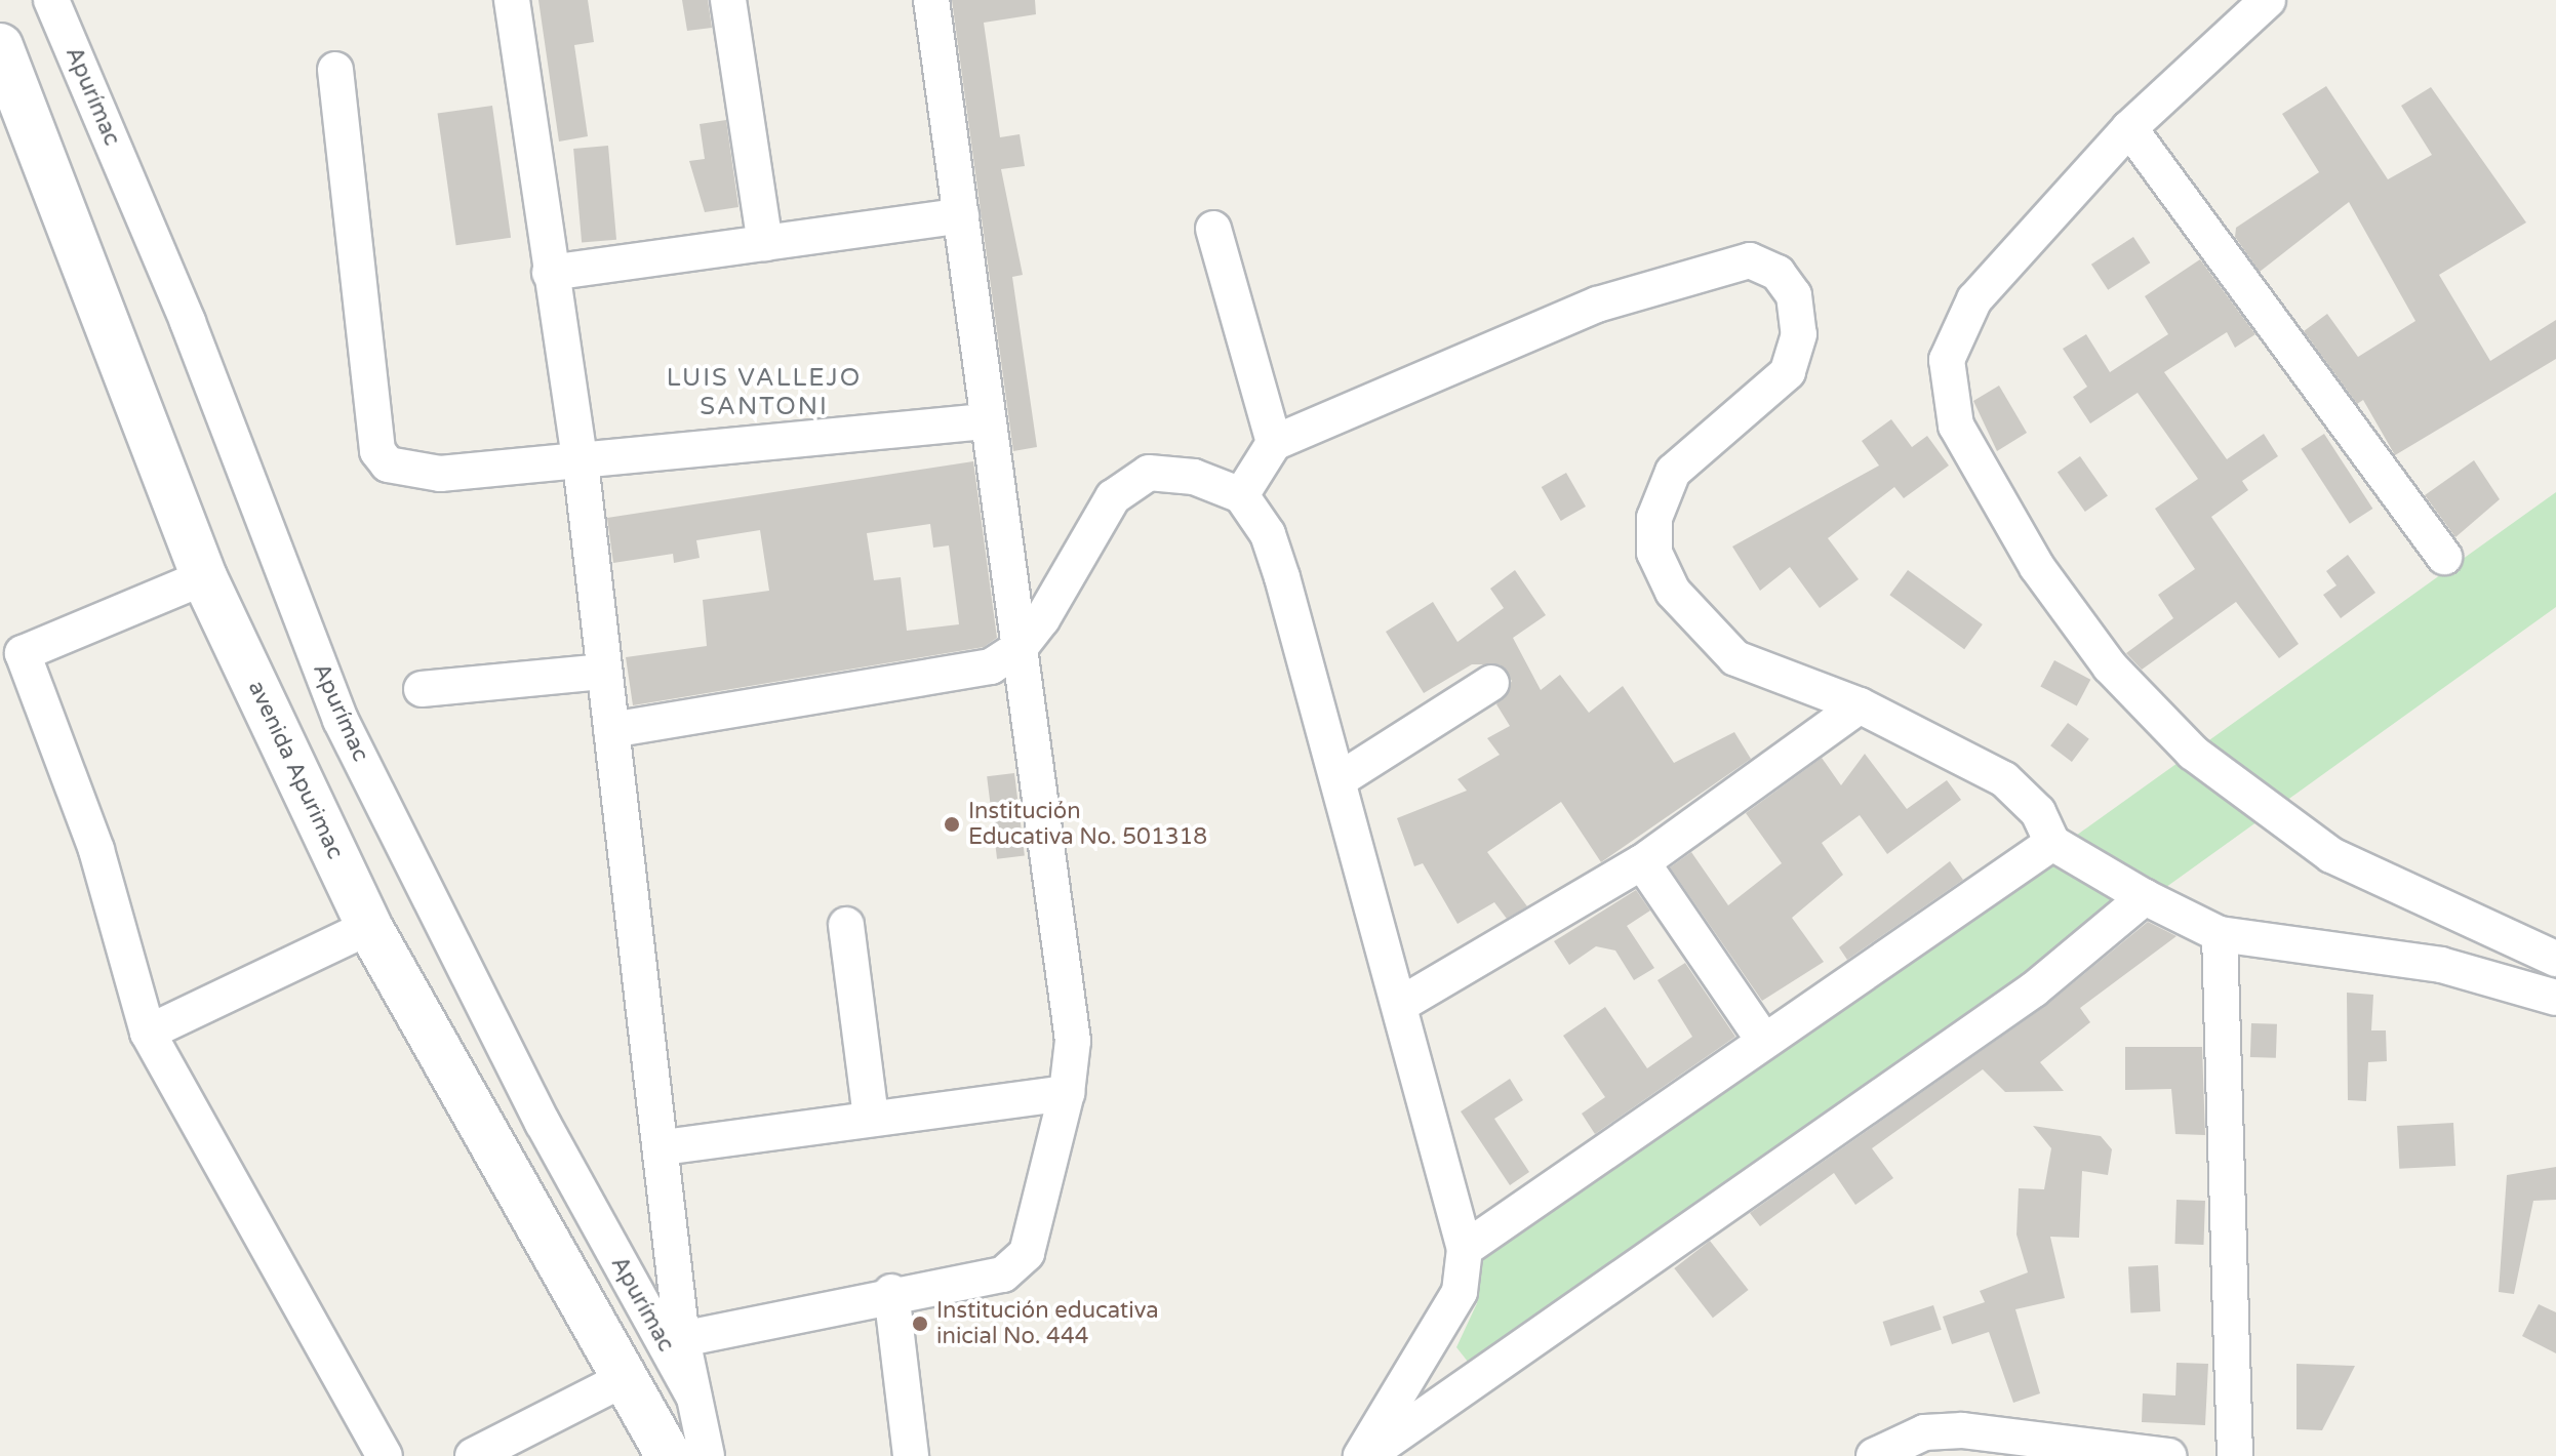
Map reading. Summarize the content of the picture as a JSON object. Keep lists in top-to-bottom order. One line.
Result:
{"streets":{"street":["Apurímac","avenida Apurimac"]},"districts":["LUIS VALLEJO SANTONI"],"places":["Institución Educativa No. 501318","Institución educativa inicial No. 444"]}
